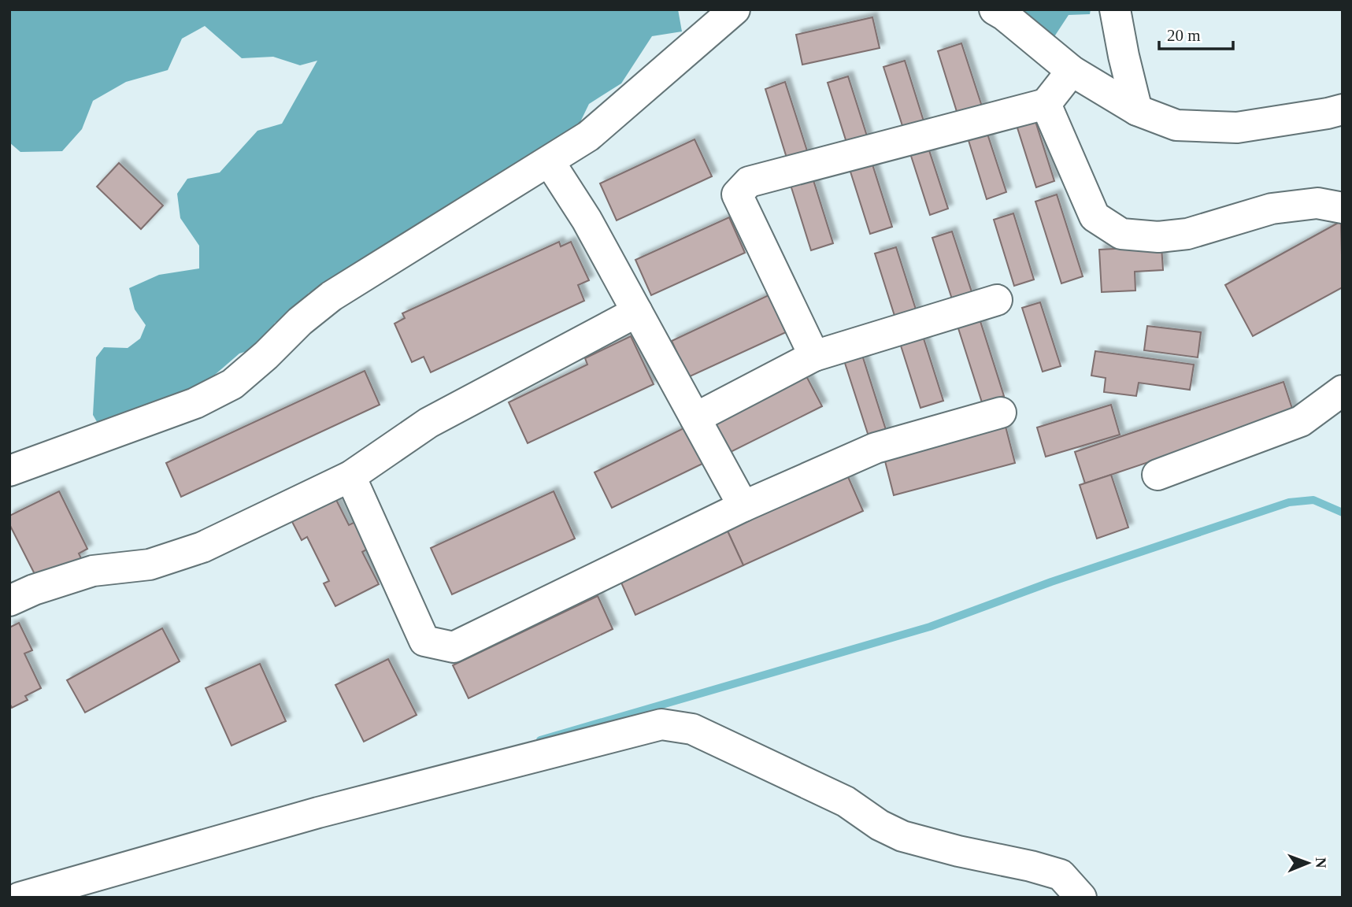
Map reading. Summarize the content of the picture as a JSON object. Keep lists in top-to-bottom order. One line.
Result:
{"scale_bar":"20 m","north":"right"}
